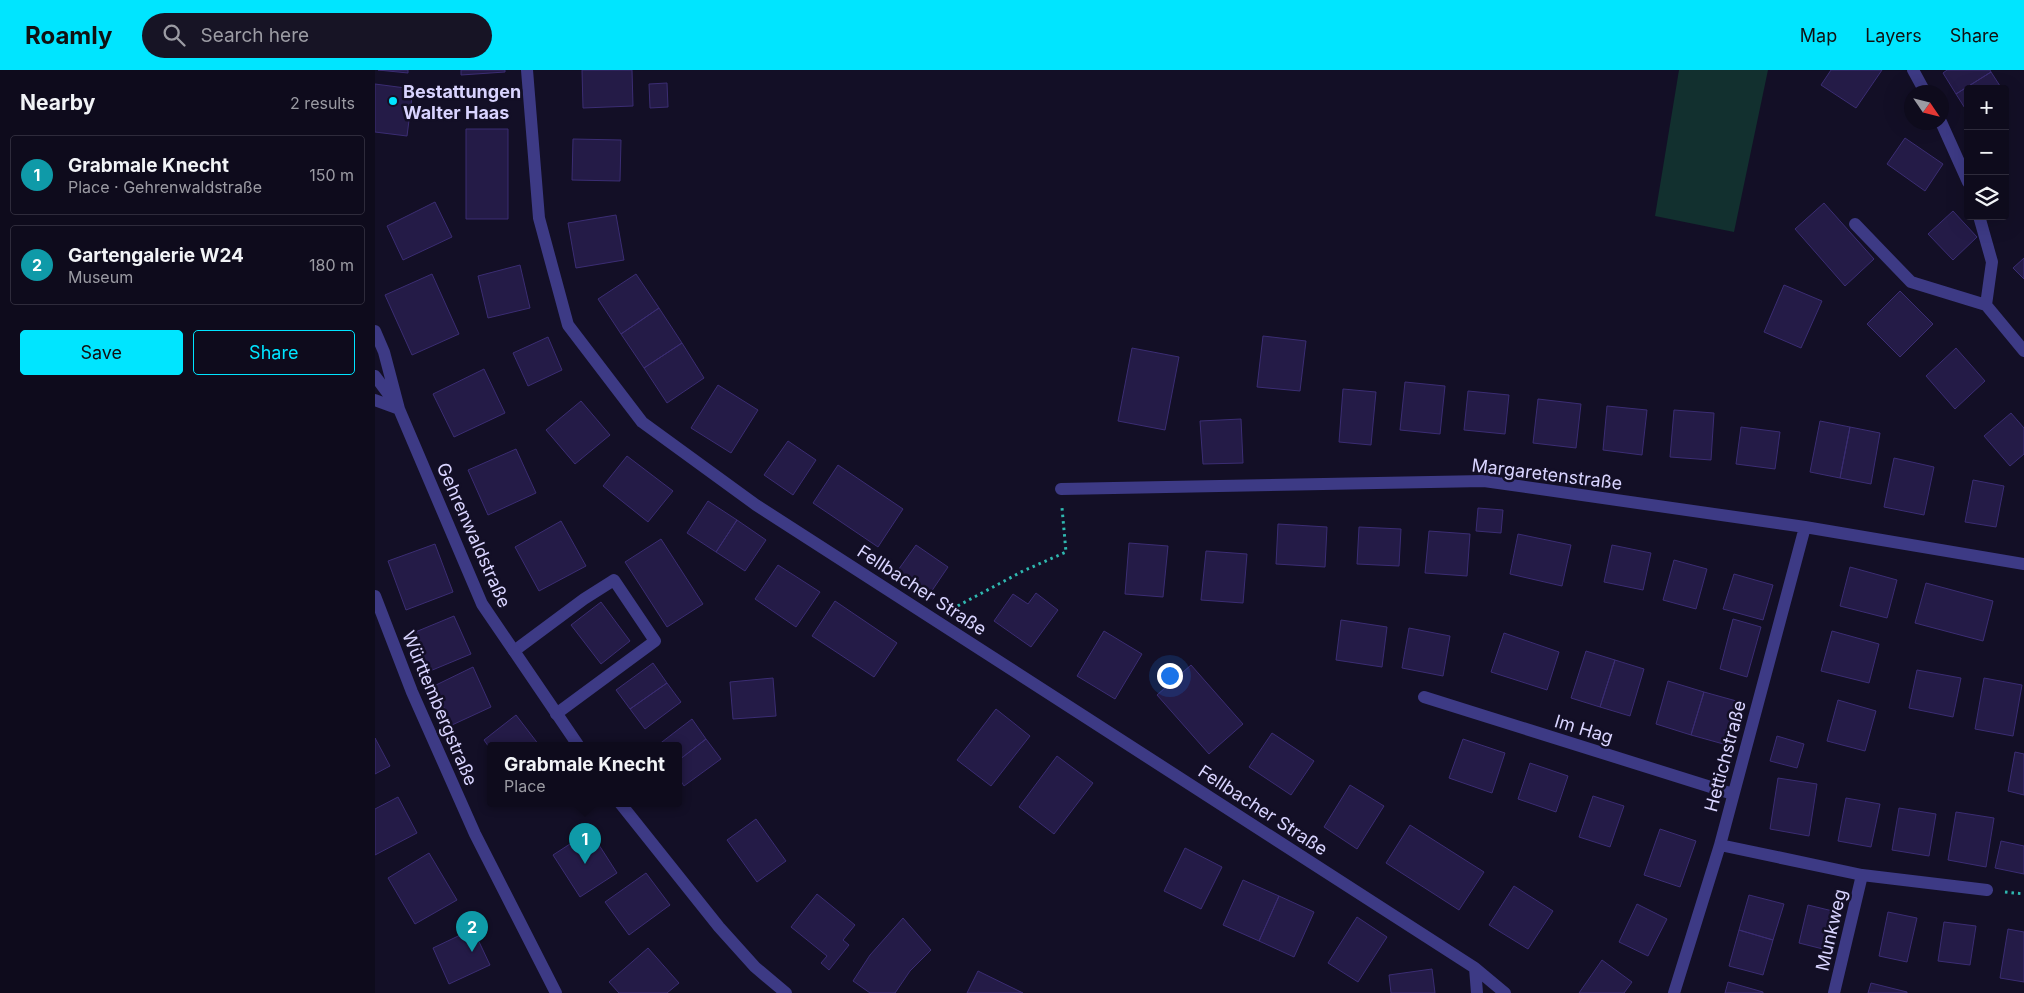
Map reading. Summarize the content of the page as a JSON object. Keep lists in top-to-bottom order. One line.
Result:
{"streets":{"street":["Margaretenstraße","Gehrenwaldstraße","Fellbacher Straße","Württembergstraße","Im Hag","Hettichstraße","Munkweg"]},"crossings":[["Margaretenstraße","Hettichstraße"],["Im Hag","Hettichstraße"]],"places":["Bestattungen Walter Haas"],"north":"bottom right","page":{"header":"Roamly","search":"Search here","nav":["Map","Layers","Share"],"heading":["Nearby","2 results"],"map_buttons":["+","−"],"list":[{"mark":"1","name":"Grabmale Knecht","note":"Place · Gehrenwaldstraße","value":"150 m"},{"mark":"2","name":"Gartengalerie W24","note":"Museum","value":"180 m"}],"buttons":["Save","Share"],"popup":["Grabmale Knecht","Place"],"pins":["1","2"]}}
